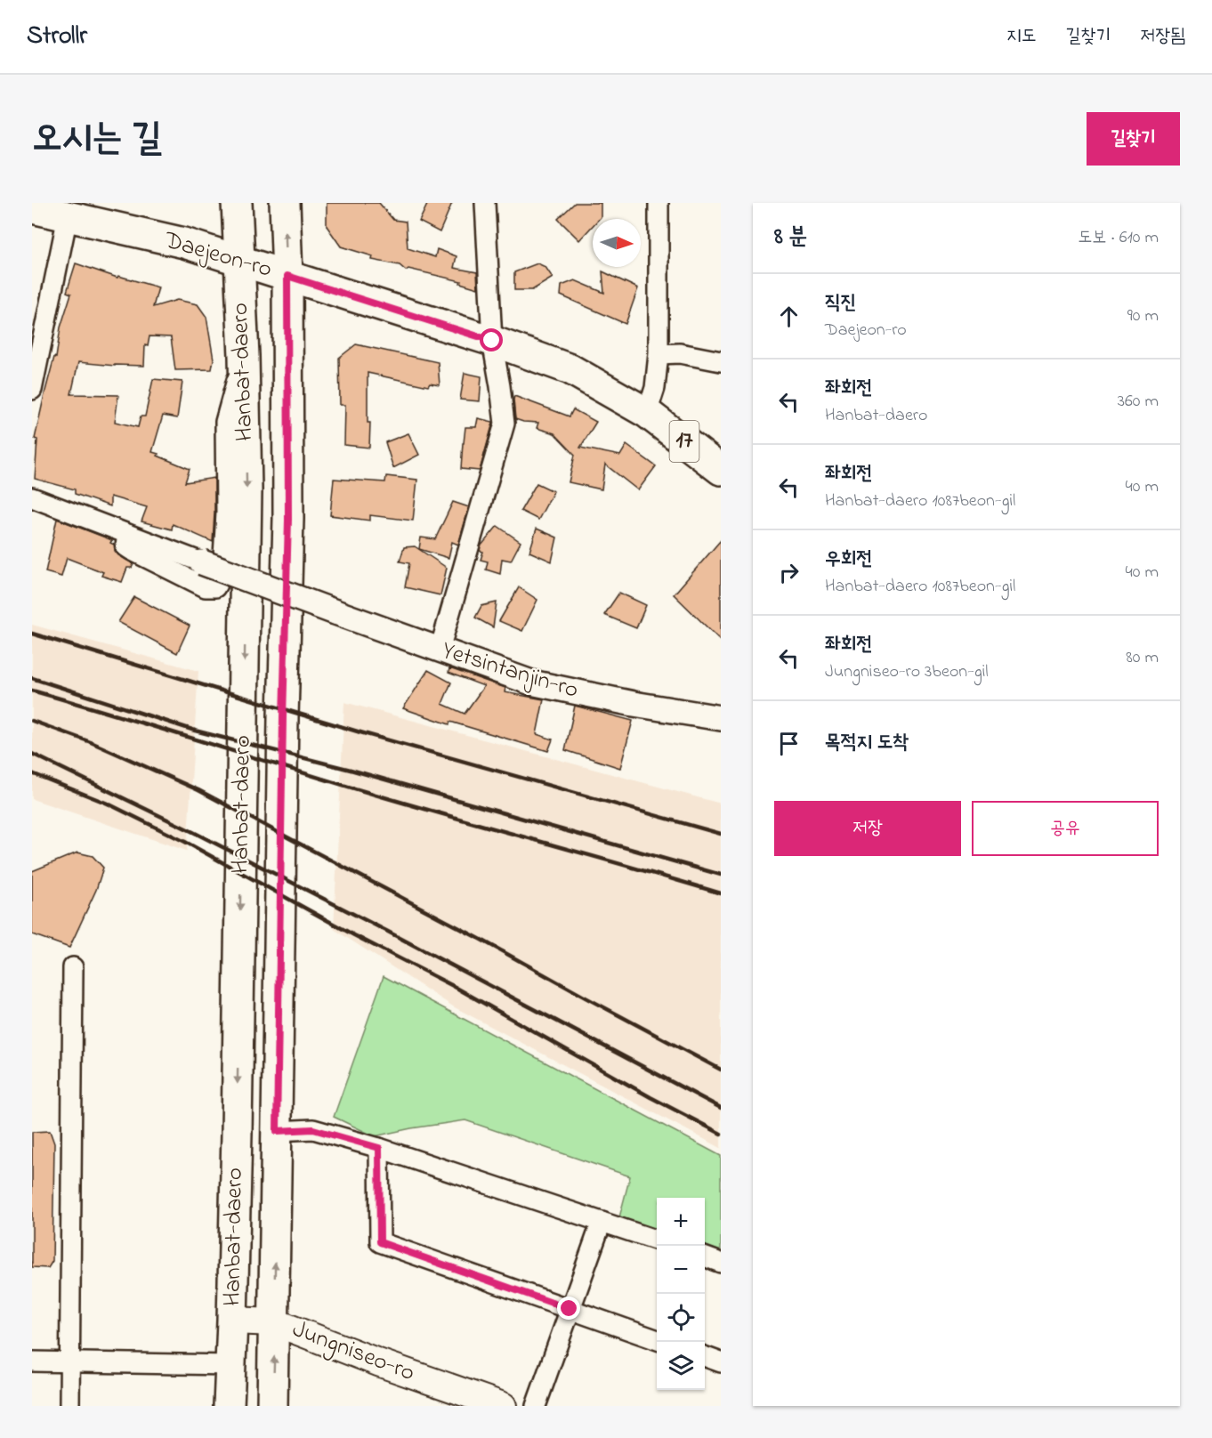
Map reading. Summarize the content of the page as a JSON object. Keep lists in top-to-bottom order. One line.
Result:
{"streets":{"main road":["Daejeon-ro","Hanbat-daero","17","Jungniseo-ro"],"street":["Yetsintanjin-ro"]},"crossings":[["Daejeon-ro","Hanbat-daero"],["Hanbat-daero","Jungniseo-ro"]],"north":"right","page":{"header":"Strollr","nav":["지도","길찾기","저장됨"],"title":"오시는 길","buttons":["길찾기",["저장","공유"]],"heading":["8 분","도보 · 610 m"],"list":[["직진","Daejeon-ro","90 m"],["좌회전","Hanbat-daero","360 m"],["좌회전","Hanbat-daero 1087beon-gil","40 m"],["우회전","Hanbat-daero 1087beon-gil","40 m"],["좌회전","Jungniseo-ro 3beon-gil","80 m"],"목적지 도착"],"map_buttons":["+","−"]}}
